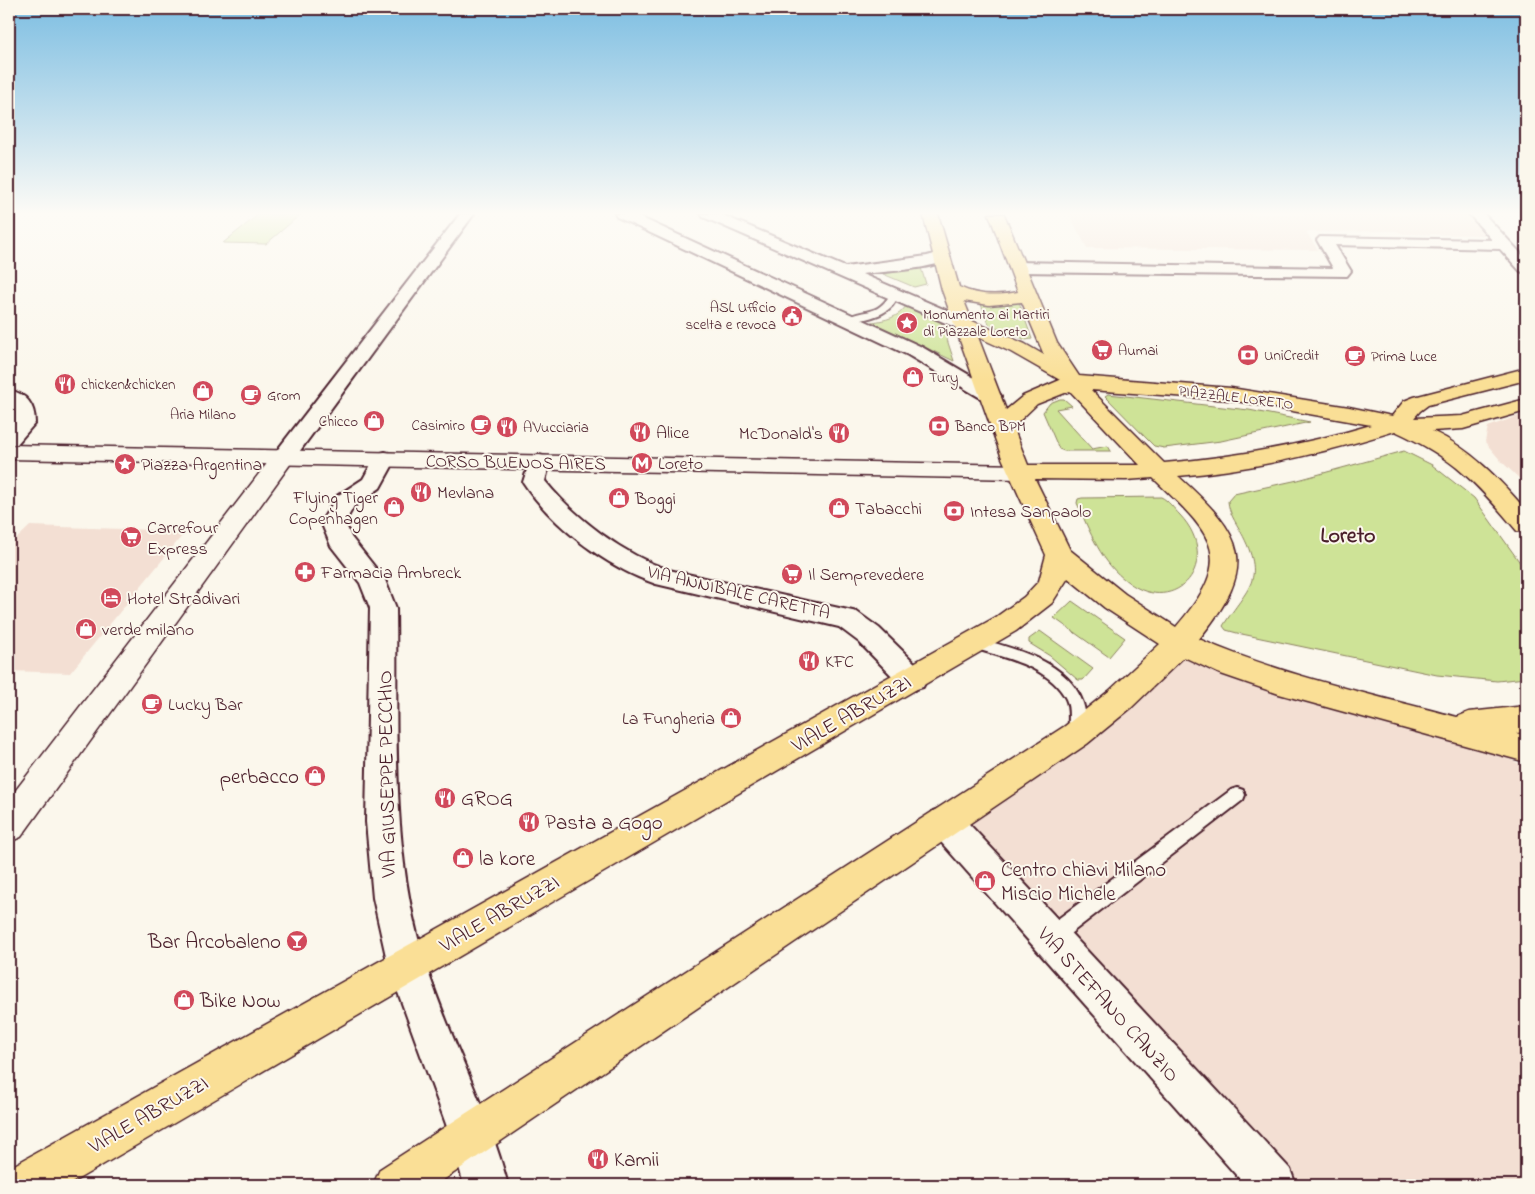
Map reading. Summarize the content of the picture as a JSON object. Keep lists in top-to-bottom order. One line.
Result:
{"streets":{"main road":["PIAZZALE LORETO","CORSO BUENOS AIRES","VIALE ABRUZZI"],"street":["VIA ANNIBALE CARETTA","VIA GIUSEPPE PECCHIO","VIA STEFANO CANZIO"]},"crossings":[["CORSO BUENOS AIRES","VIA ANNIBALE CARETTA"],["CORSO BUENOS AIRES","VIA GIUSEPPE PECCHIO"],["VIA ANNIBALE CARETTA","VIALE ABRUZZI"],["VIALE ABRUZZI","VIA GIUSEPPE PECCHIO"]],"districts":["Loreto"],"places":{"public building":["ASL Ufficio scelta e revoca"],"place":["Monumento ai Martiri di Piazzale Loreto","Piazza Argentina"],"supermarket":["Aumai","Carrefour Express","Il Semprevedere"],"bank":["UniCredit","Banco BPM","Intesa Sanpaolo"],"cafe":["Prima Luce","Grom","Casimiro","Lucky Bar"],"shop":["Tury","Aria Milano","Chicco","Boggi","Flying Tiger Copenhagen","Tabacchi","verde milano","La Fungheria","perbacco","la kore","Centro chiavi Milano Miscio Michele","Bike Now"],"restaurant":["chicken&chicken","A'Vucciaria","Alice","McDonald's","Mevlana","KFC","GROG","Pasta a Gogo","Kamii"],"metro station":["Loreto"],"pharmacy":["Farmacia Ambreck"],"hotel":["Hotel Stradivari"],"bar":["Bar Arcobaleno"]}}
